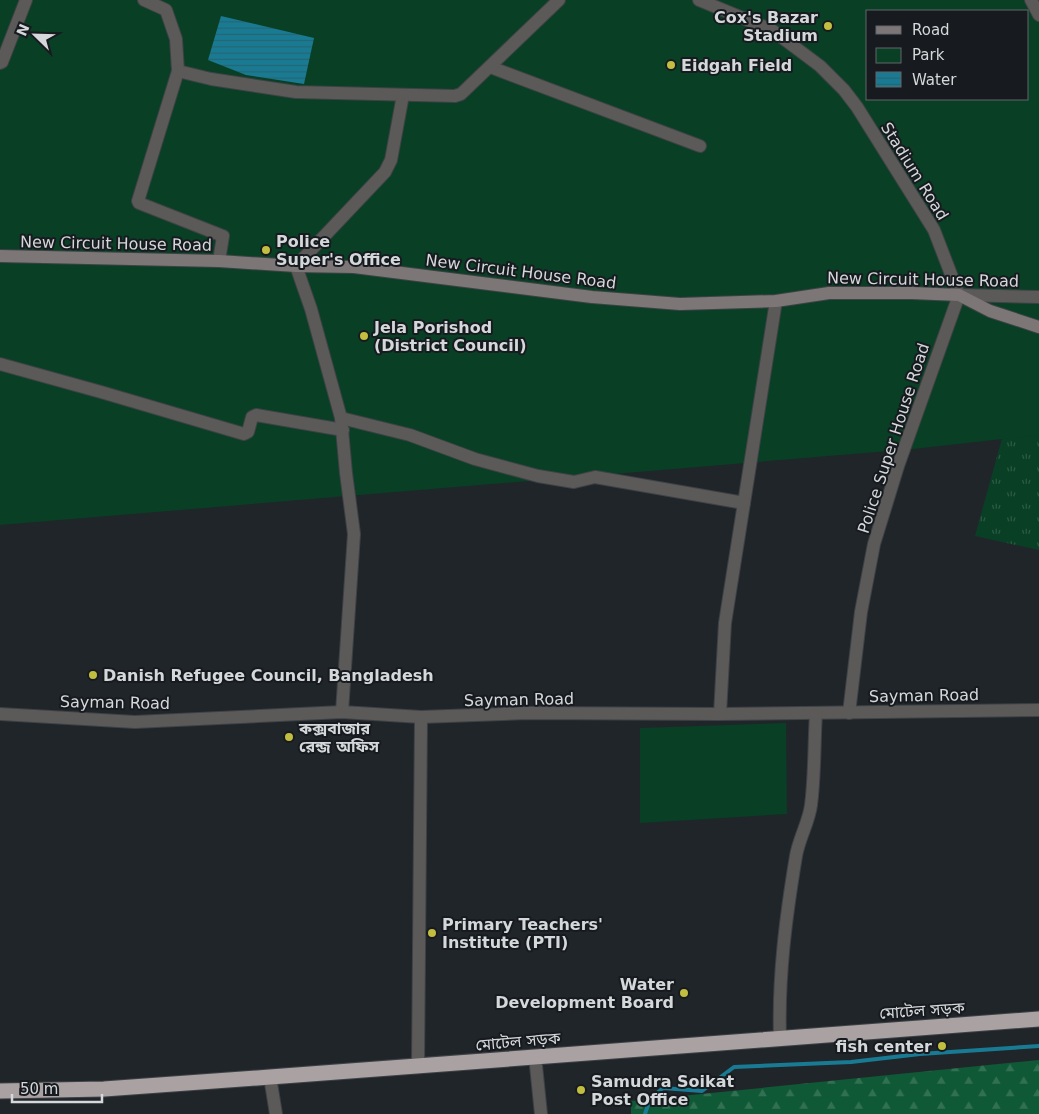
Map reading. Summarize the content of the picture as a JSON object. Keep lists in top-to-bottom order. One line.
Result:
{"streets":{"highway":["মোটেল সড়ক"],"street":["Stadium Road","New Circuit House Road","Police Super House Road","Sayman Road"]},"crossings":[["Stadium Road","New Circuit House Road"],["Stadium Road","Police Super House Road"],["New Circuit House Road","Police Super House Road"],["Police Super House Road","Sayman Road"]],"places":["Cox's Bazar Stadium","Eidgah Field","Police Super's Office","Jela Porishod (District Council)","Danish Refugee Council, Bangladesh","কক্সবাজার রেন্জ অফিস","Primary Teachers' Institute (PTI)","Water Development Board","fish center","Samudra Soikat Post Office"],"legend":["Road","Park","Water"],"scale_bar":"50 m","north":"top left"}
